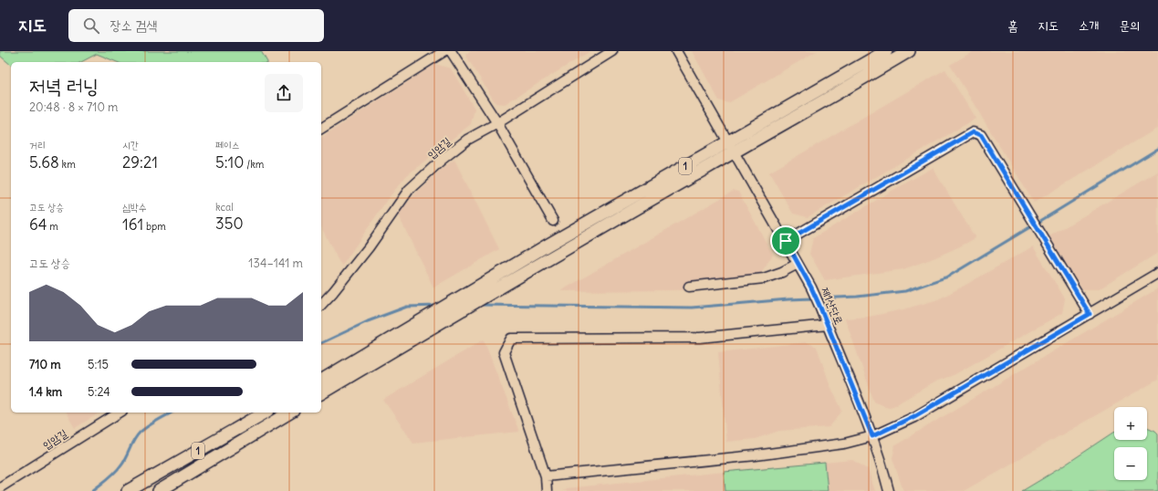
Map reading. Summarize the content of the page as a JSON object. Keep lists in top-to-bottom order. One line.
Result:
{"streets":{"main road":["1"],"street":["입암길","제1산단로"]},"crossings":[["1","제1산단로"]],"page":{"header":"지도","search":"장소 검색","nav":["홈","지도","소개","문의"],"heading":["저녁 러닝","20:48 · 8 × 710 m"],"stats":[["거리","5.68 km"],["시간","29:21"],["페이스","5:10 /km"],["고도 상승","64 m"],["심박수","161 bpm"],["kcal","350"]],"chart":["고도 상승","134–141 m"],"list":[{"name":"710 m","note":"5:15"},{"name":"1.4 km","note":"5:24"}],"map_buttons":["+","−"]}}
